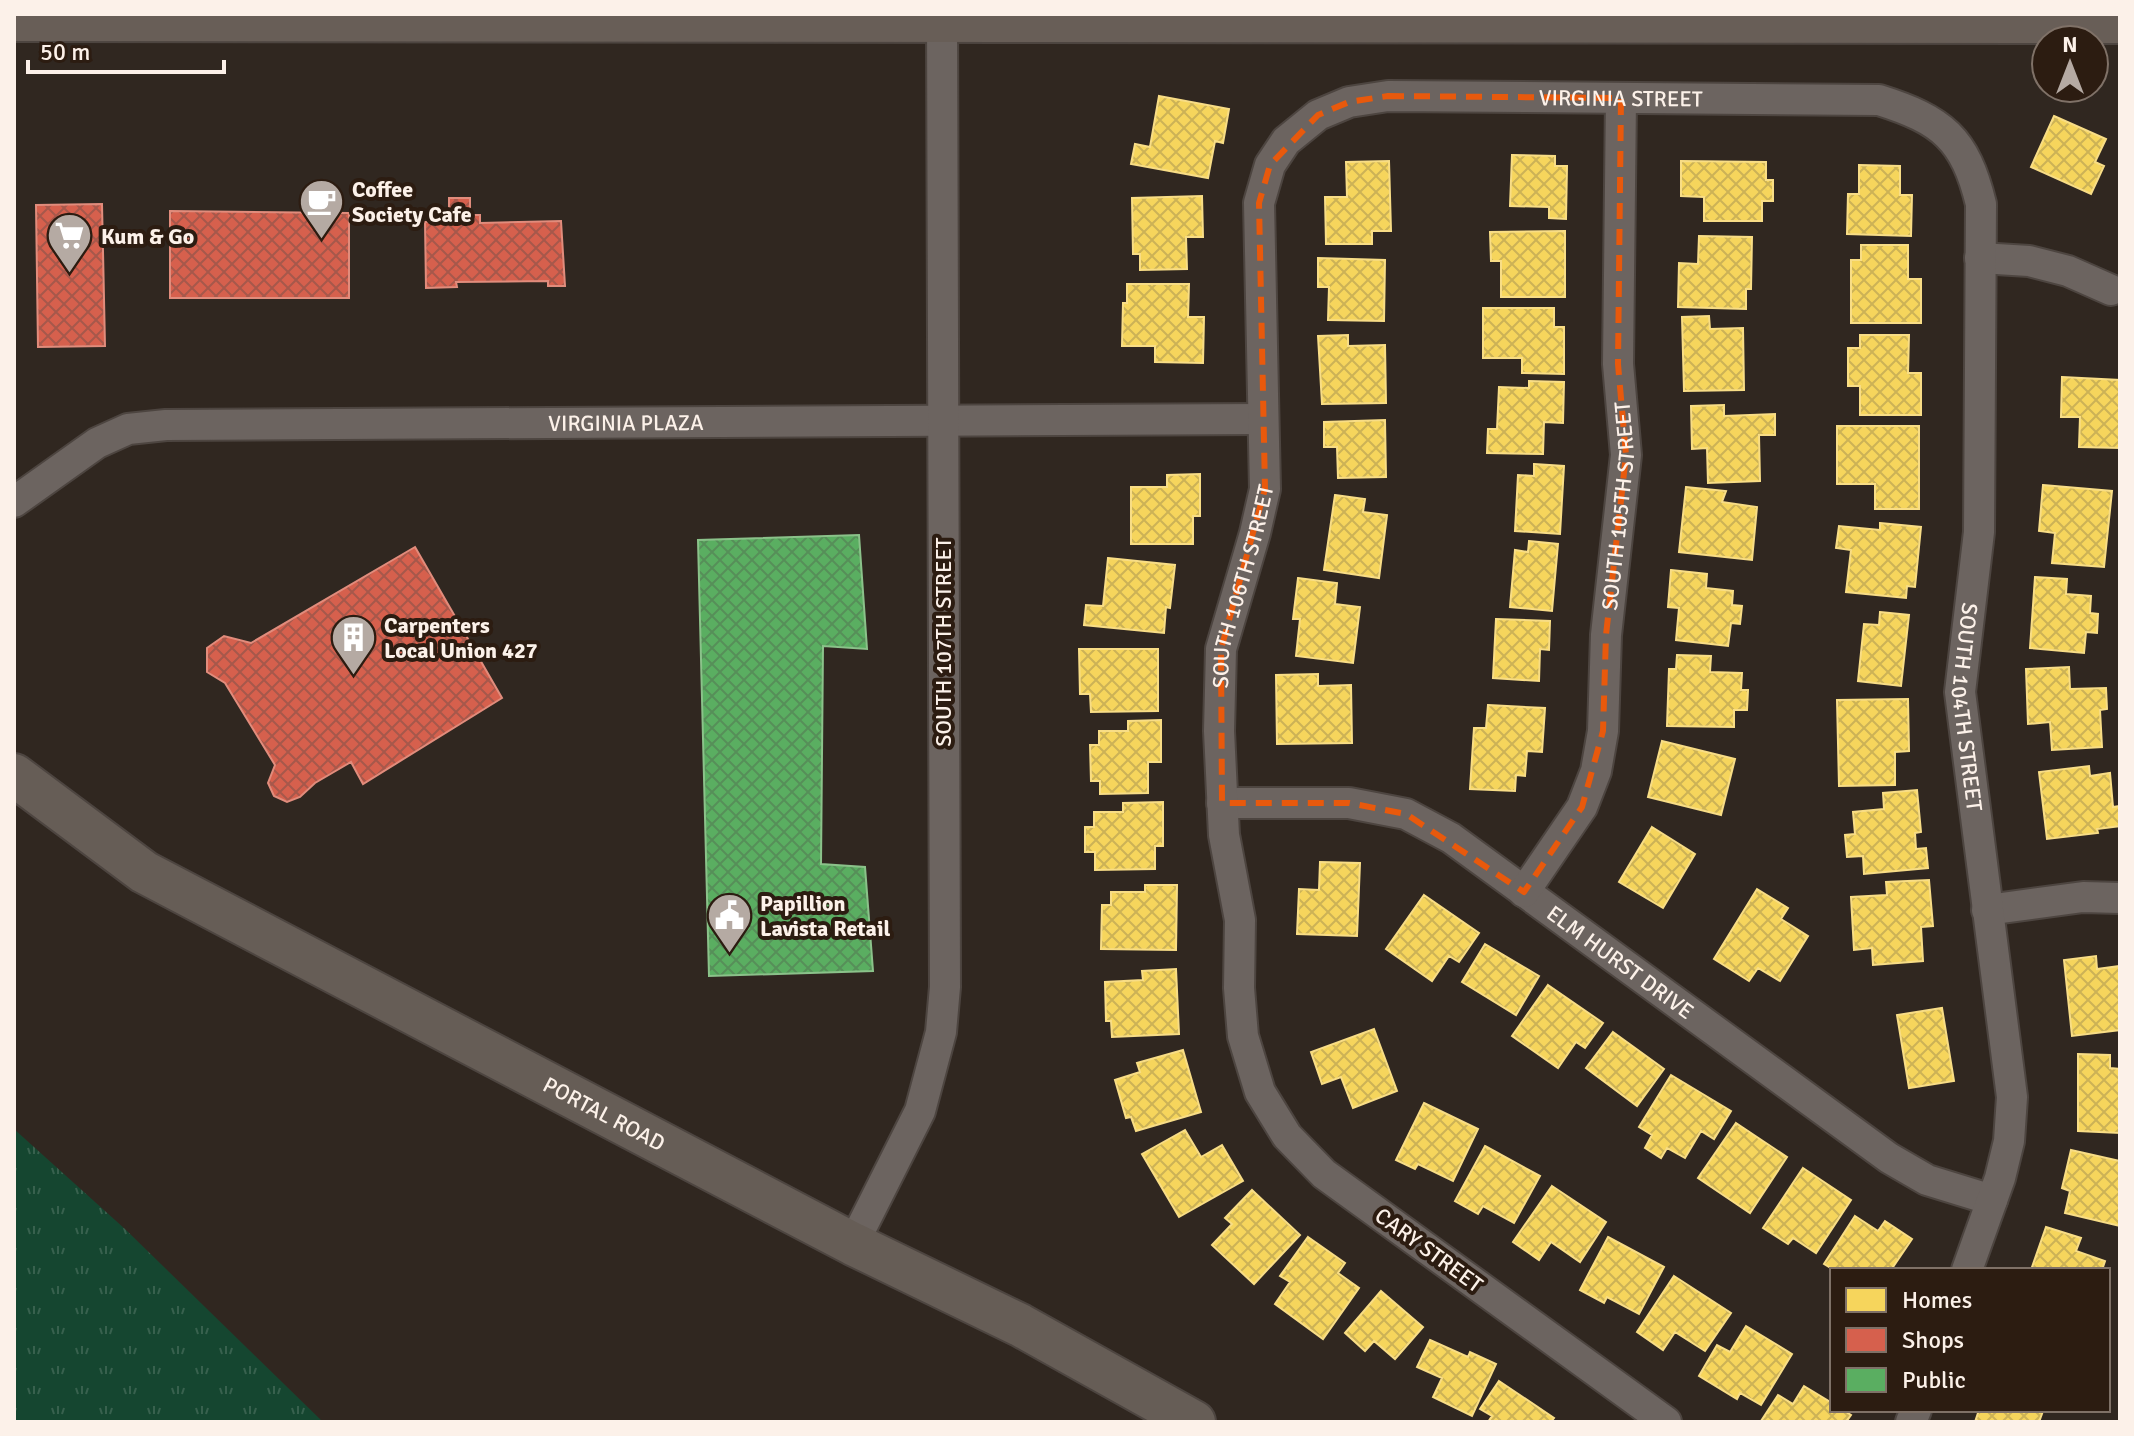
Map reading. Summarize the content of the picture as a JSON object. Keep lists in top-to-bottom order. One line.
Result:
{"streets":{"main road":["PORTAL ROAD"],"street":["VIRGINIA STREET","VIRGINIA PLAZA","SOUTH 105TH STREET","SOUTH 106TH STREET","SOUTH 107TH STREET","SOUTH 104TH STREET","ELM HURST DRIVE","CARY STREET"]},"crossings":[["VIRGINIA STREET","SOUTH 105TH STREET"],["VIRGINIA STREET","SOUTH 106TH STREET"],["VIRGINIA STREET","SOUTH 104TH STREET"],["VIRGINIA PLAZA","SOUTH 106TH STREET"],["VIRGINIA PLAZA","SOUTH 107TH STREET"],["SOUTH 105TH STREET","ELM HURST DRIVE"],["SOUTH 106TH STREET","ELM HURST DRIVE"],["SOUTH 106TH STREET","CARY STREET"],["SOUTH 107TH STREET","PORTAL ROAD"],["SOUTH 104TH STREET","ELM HURST DRIVE"]],"places":{"cafe":["Coffee Society Cafe"],"supermarket":["Kum & Go"],"building":["Carpenters Local Union 427"],"public building":["Papillion Lavista Retail"]},"legend":["Homes","Shops","Public"],"scale_bar":"50 m","north":"top"}
